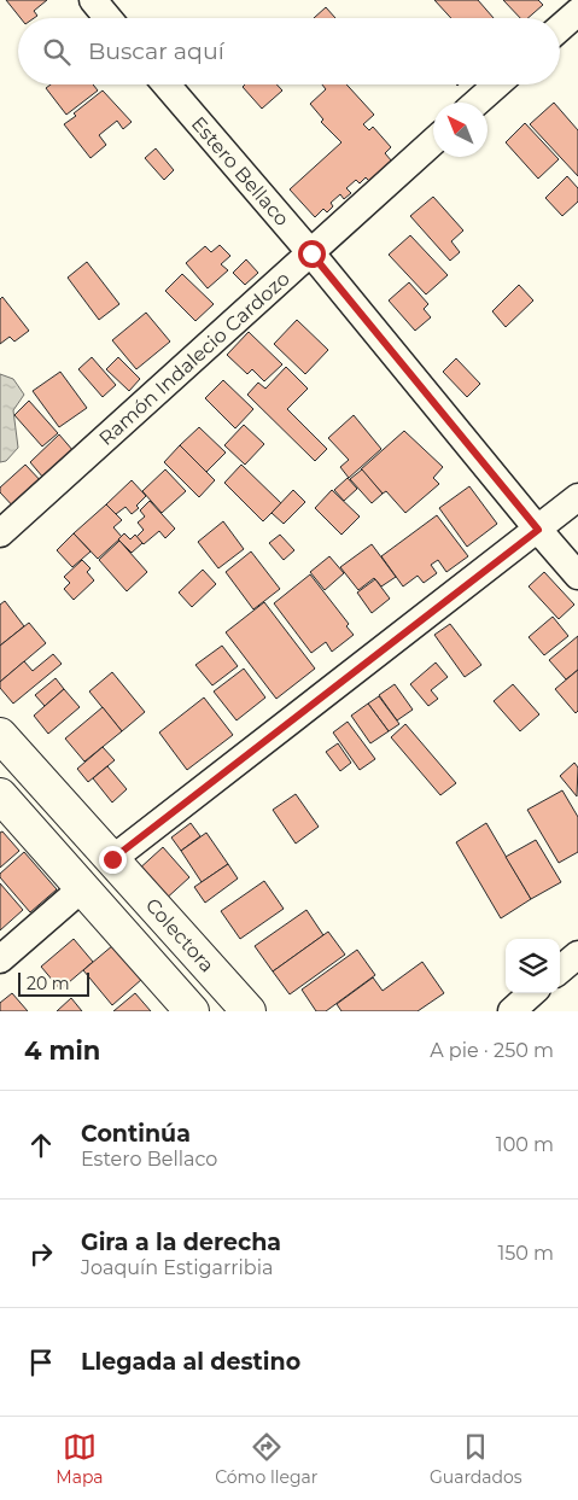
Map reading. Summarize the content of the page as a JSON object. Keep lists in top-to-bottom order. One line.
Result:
{"streets":{"main road":["Colectora"],"street":["Estero Bellaco","Ramón Indalecio Cardozo"]},"crossings":[["Estero Bellaco","Ramón Indalecio Cardozo"]],"scale_bar":"20 m","north":"top left","page":{"search":"Buscar aquí","scale":"20 m","heading":["4 min","A pie · 250 m"],"list":[["Continúa","Estero Bellaco","100 m"],["Gira a la derecha","Joaquín Estigarribia","150 m"],"Llegada al destino"],"nav":["Mapa","Cómo llegar","Guardados"]}}
